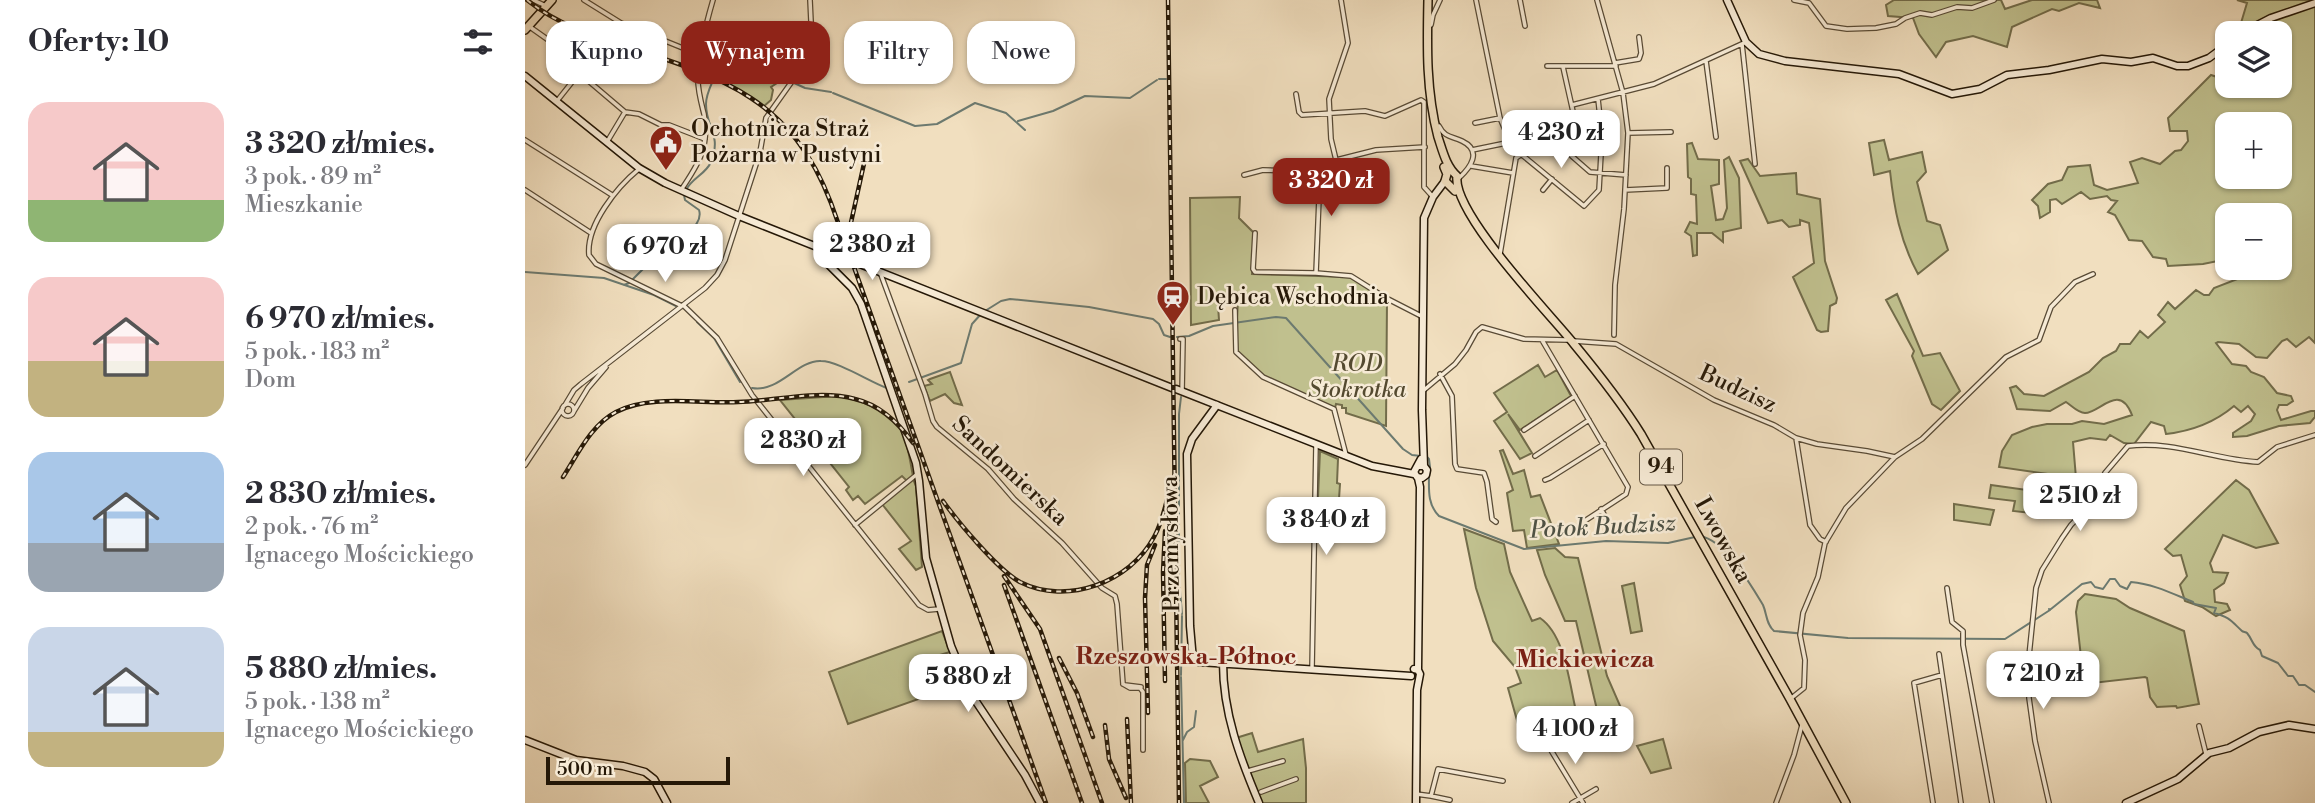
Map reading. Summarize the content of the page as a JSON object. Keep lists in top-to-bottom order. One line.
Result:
{"streets":{"main road":["94","Lwowska"],"street":["Budzisz","Sandomierska","Przemysłowa"]},"crossings":[["Budzisz","94"],["Budzisz","Lwowska"],["94","Lwowska"]],"districts":["Rzeszowska-Północ","Mickiewicza"],"water":["Potok Budzisz"],"parks":["ROD Stokrotka"],"places":{"public building":["Ochotnicza Straż Pożarna w Pustyni"],"station":["Dębica Wschodnia"]},"scale_bar":"500 m","page":{"heading":"Oferty: 10","map_buttons":["+","−"],"chip":["Kupno","Wynajem","Filtry","Nowe"],"list":[{"name":"3 320 zł/mies.","note":"3 pok. · 89 m² · Mieszkanie"},{"name":"6 970 zł/mies.","note":"5 pok. · 183 m² · Dom"},{"name":"2 830 zł/mies.","note":"2 pok. · 76 m² · Ignacego Mościckiego"},{"name":"5 880 zł/mies.","note":"5 pok. · 138 m² · Ignacego Mościckiego"}],"price":["4 230 zł","3 320 zł","2 380 zł","6 970 zł","2 830 zł","2 510 zł","3 840 zł","7 210 zł","5 880 zł","4 100 zł"],"scale":"500 m"}}
